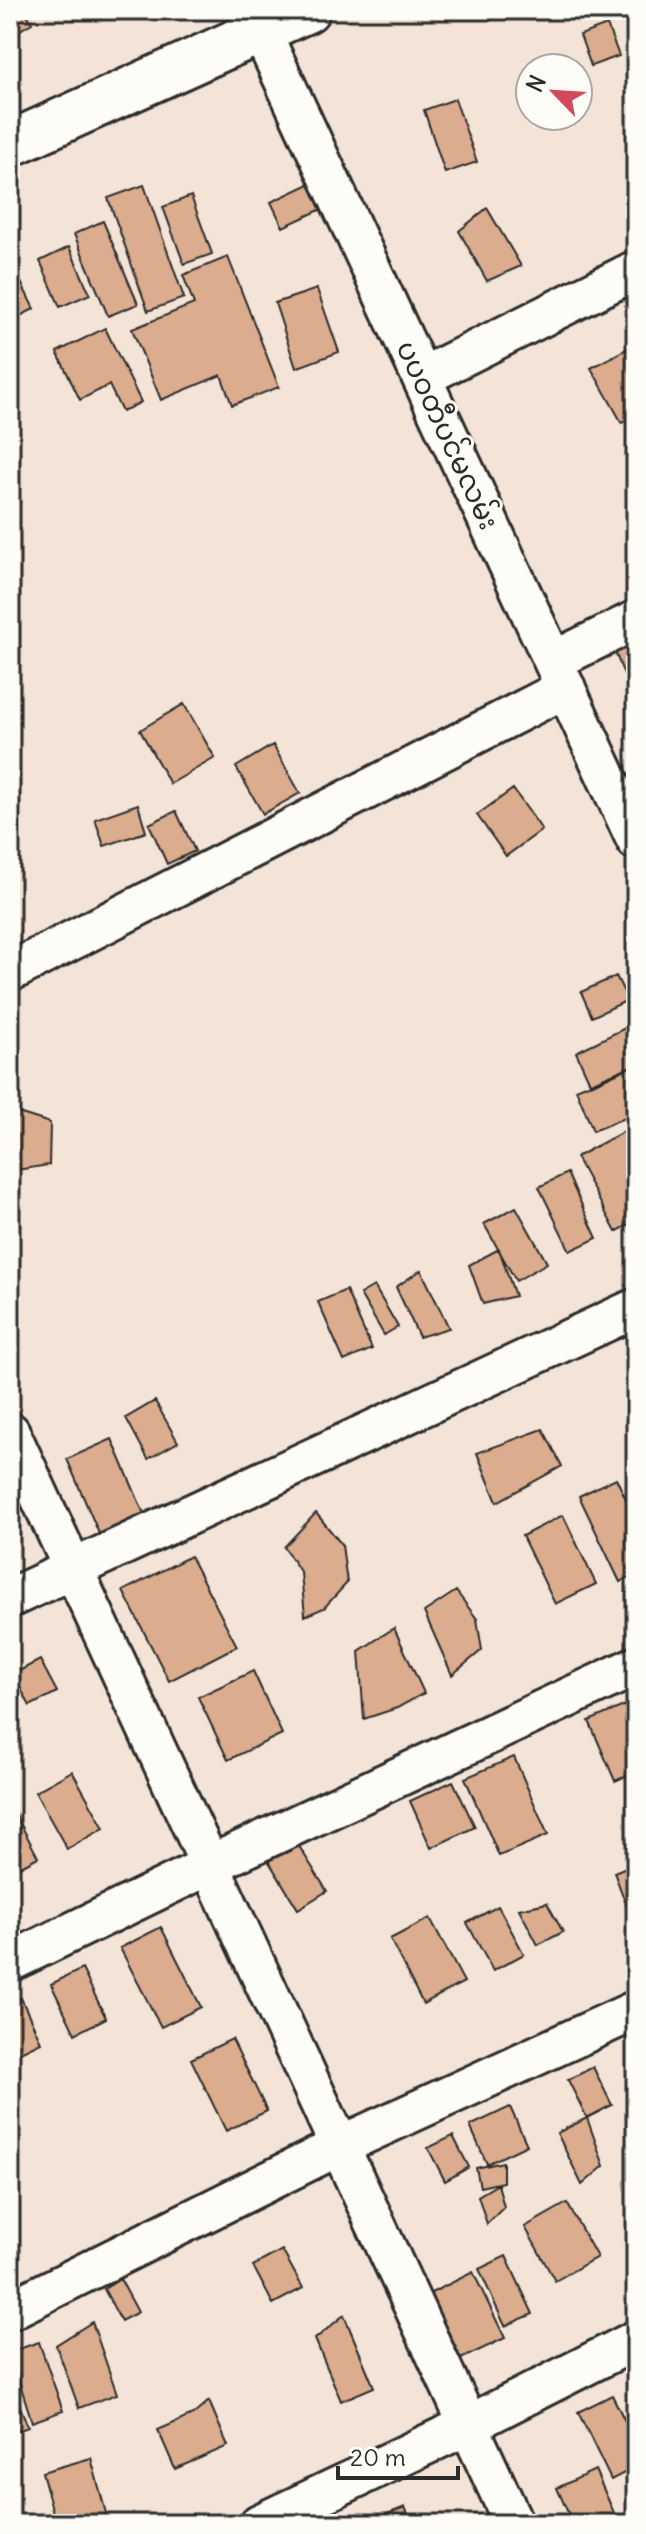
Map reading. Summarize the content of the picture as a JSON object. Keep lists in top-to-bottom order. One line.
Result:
{"streets":{"street":["ပပဝတီပင်မလမ်း"]},"scale_bar":"20 m","north":"top left"}
